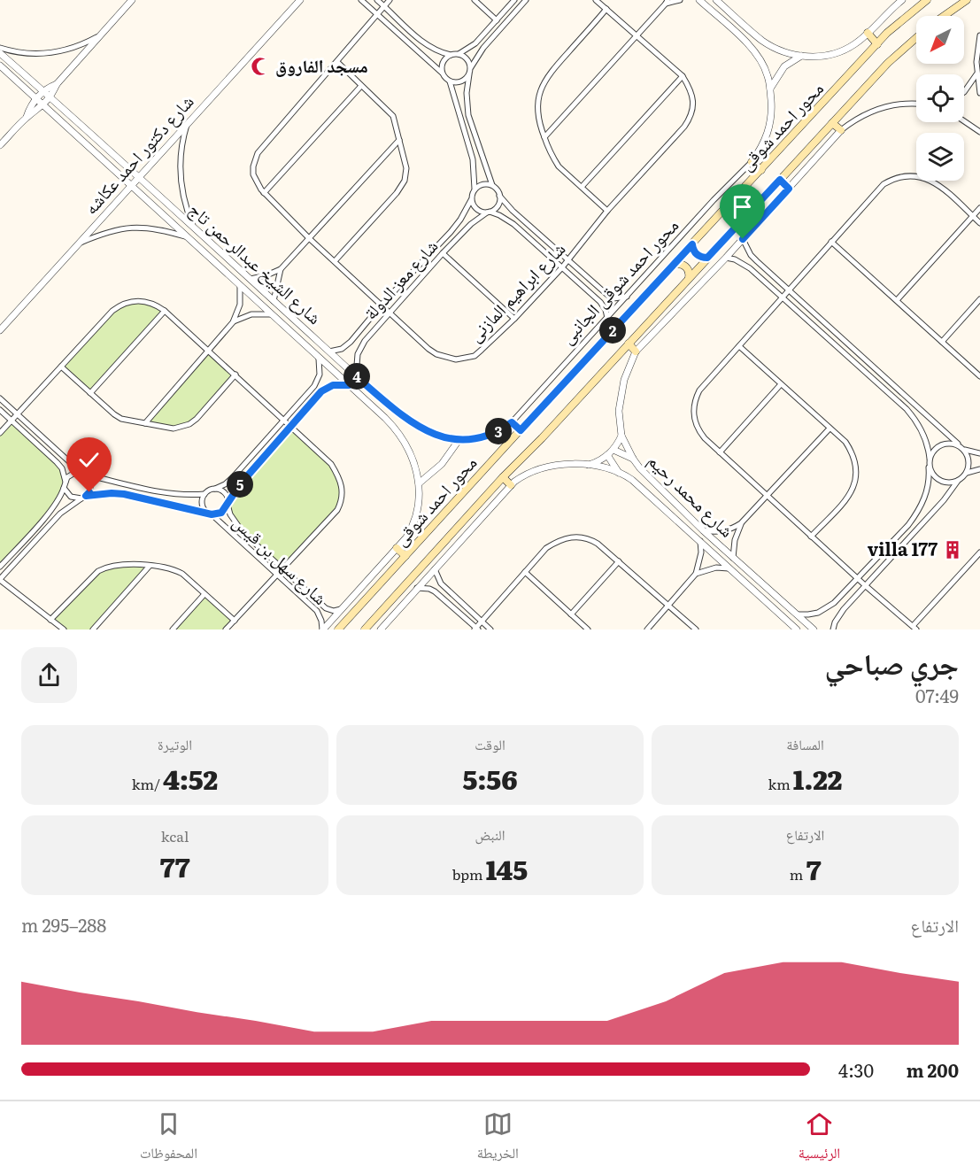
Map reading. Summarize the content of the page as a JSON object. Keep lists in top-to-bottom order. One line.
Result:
{"streets":{"main road":["محور احمد شوقى"],"street":["شارع دكتور احمد عكاشه","شارع الشيخ عبدالرحمن تاج","شارع معز الدولة","محور احمد شوقى الجانبى","شارع ابراهيم المازنى","شارع محمد رحيم","شارع سهل بن قيس"]},"crossings":[["شارع دكتور احمد عكاشه","شارع الشيخ عبدالرحمن تاج"],["شارع الشيخ عبدالرحمن تاج","شارع معز الدولة"],["شارع الشيخ عبدالرحمن تاج","محور احمد شوقى الجانبى"],["شارع معز الدولة","شارع ابراهيم المازنى"]],"places":{"mosque":["مسجد الفاروق"],"building":["villa 177"]},"north":"bottom left","page":{"pins":["2","4","3","5"],"heading":["جري صباحي","07:49"],"stats":[["المسافة","1.22 km"],["الوقت","5:56"],["الوتيرة","4:52 /km"],["الارتفاع","7 m"],["النبض","145 bpm"],["kcal","77"]],"chart":["الارتفاع","288–295 m"],"list":[{"name":"200 m","note":"4:30"}],"tabs":["الرئيسية","الخريطة","المحفوظات"]}}
